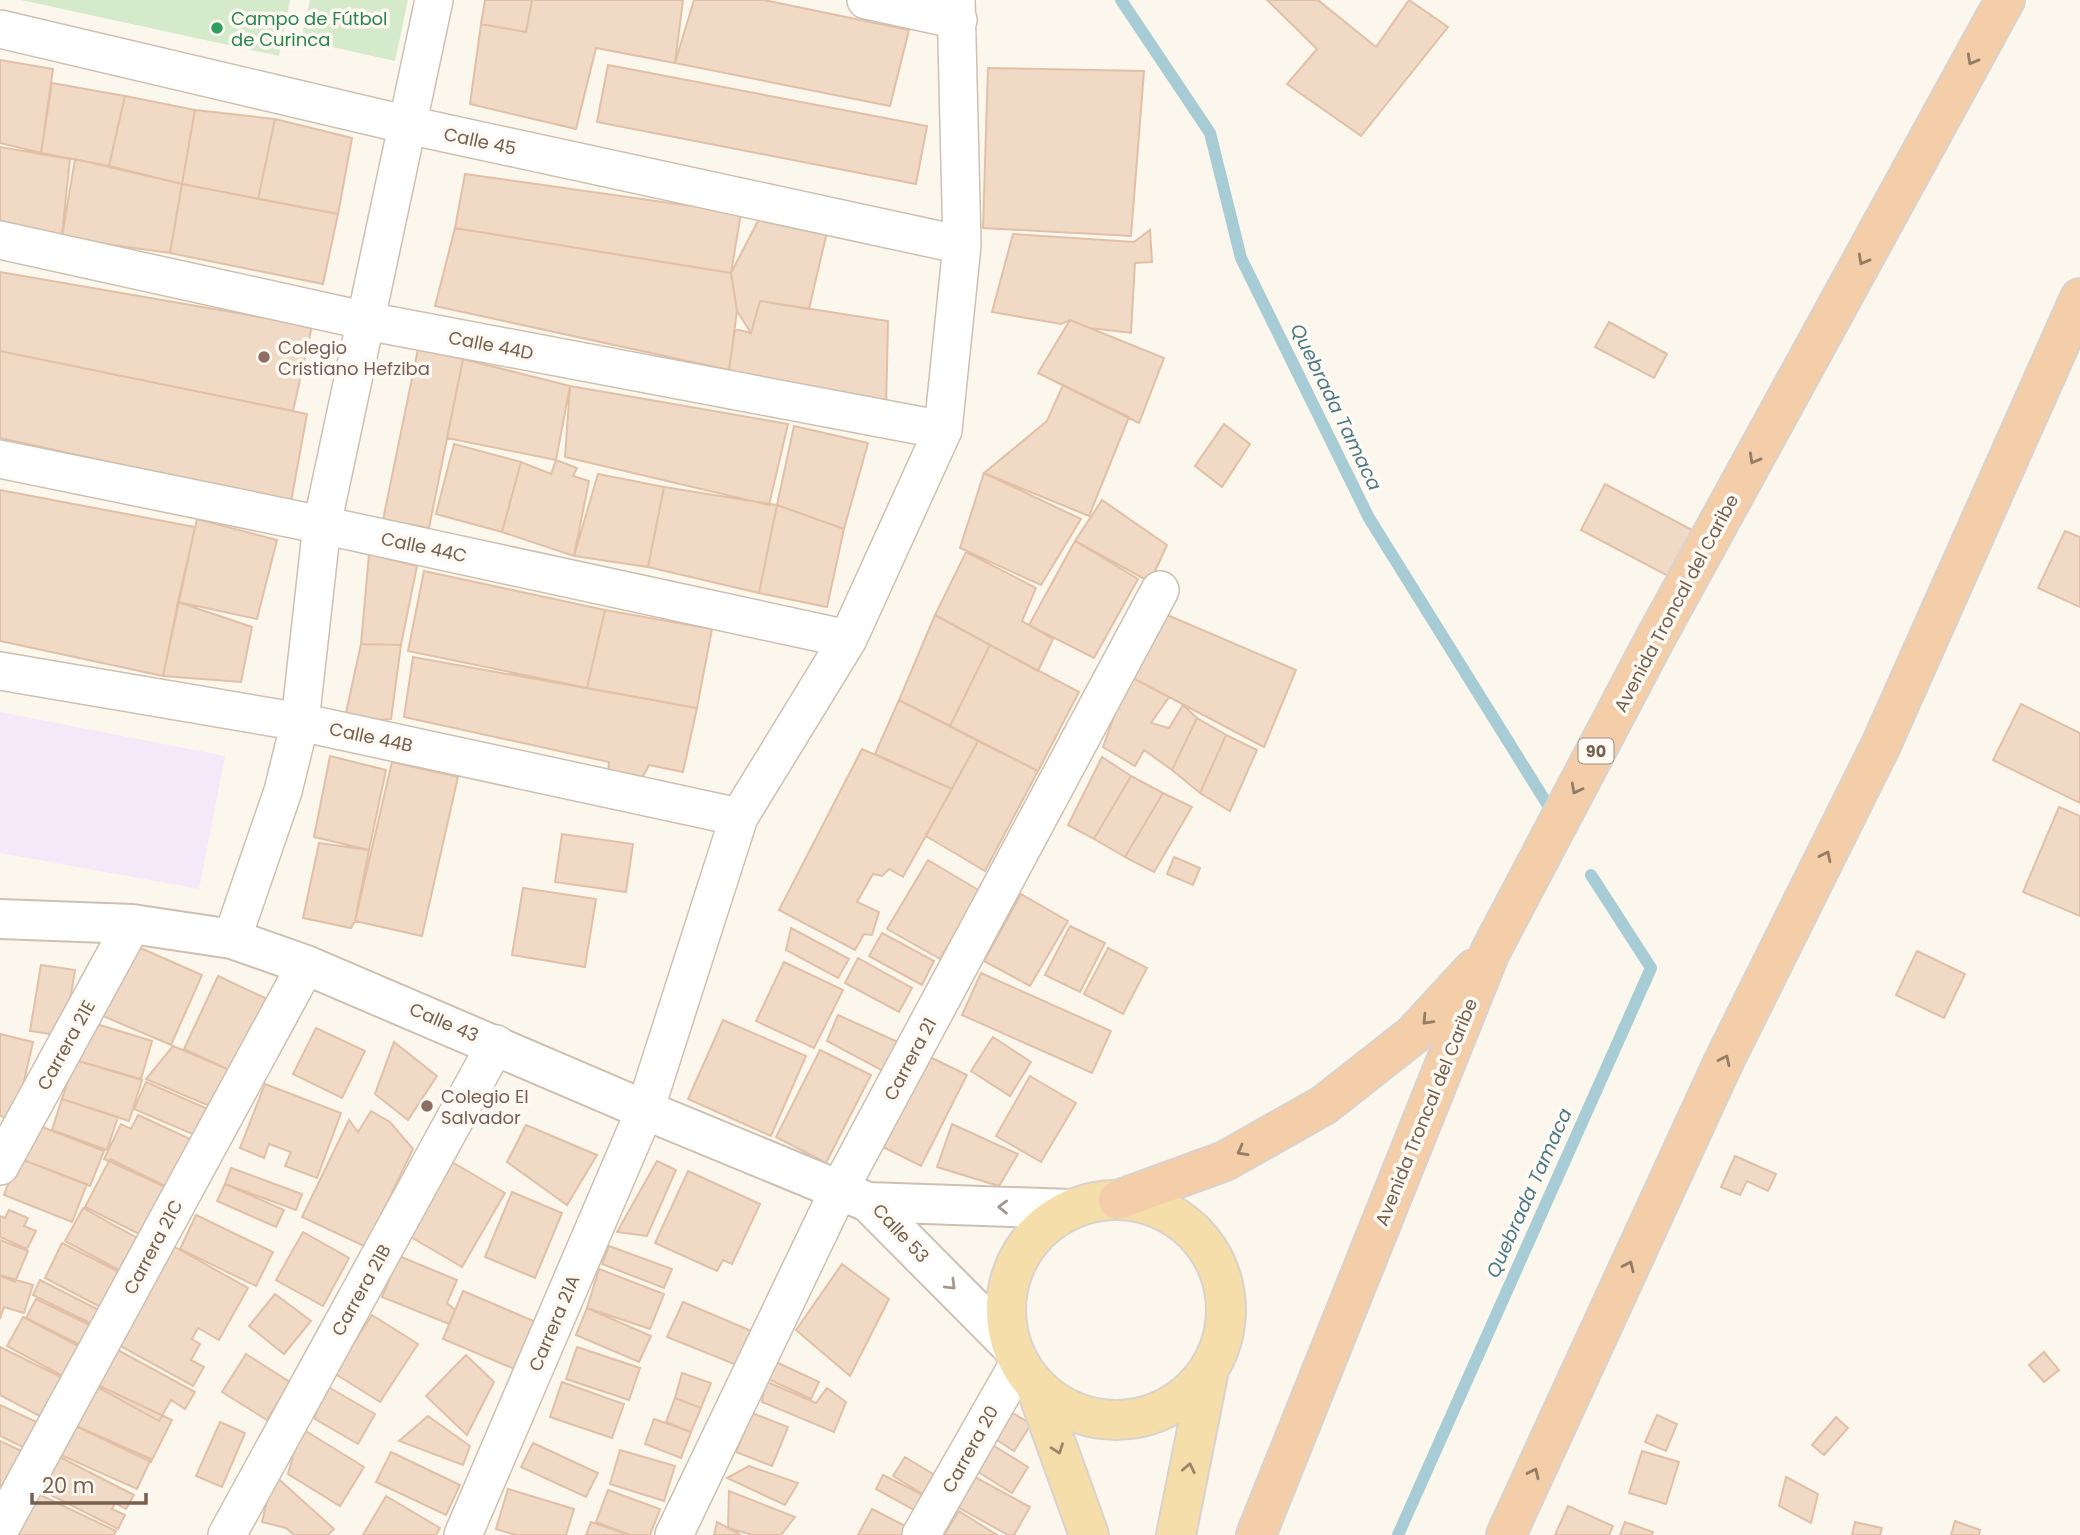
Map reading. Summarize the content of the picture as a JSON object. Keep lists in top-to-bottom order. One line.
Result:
{"streets":{"highway":["Avenida Troncal del Caribe","90"],"street":["Calle 45","Calle 44D","Calle 44C","Calle 44B","Calle 43","Carrera 21E","Carrera 21","Calle 53","Carrera 21C","Carrera 21B","Carrera 21A","Carrera 20"]},"crossings":[["Calle 45","Carrera 21A"],["Calle 44D","Carrera 21A"],["Calle 44C","Carrera 21A"],["Calle 44B","Carrera 21A"],["Calle 43","Carrera 21E"],["Calle 43","Carrera 21"],["Calle 43","Calle 53"],["Calle 43","Carrera 21C"],["Calle 43","Carrera 21B"],["Calle 43","Carrera 21A"],["Carrera 21","Calle 53"],["Calle 53","Carrera 20"]],"water":["Quebrada Tamaca"],"places":["Campo de Fútbol de Curinca","Colegio Cristiano Hefziba","Colegio El Salvador"],"scale_bar":"20 m"}
